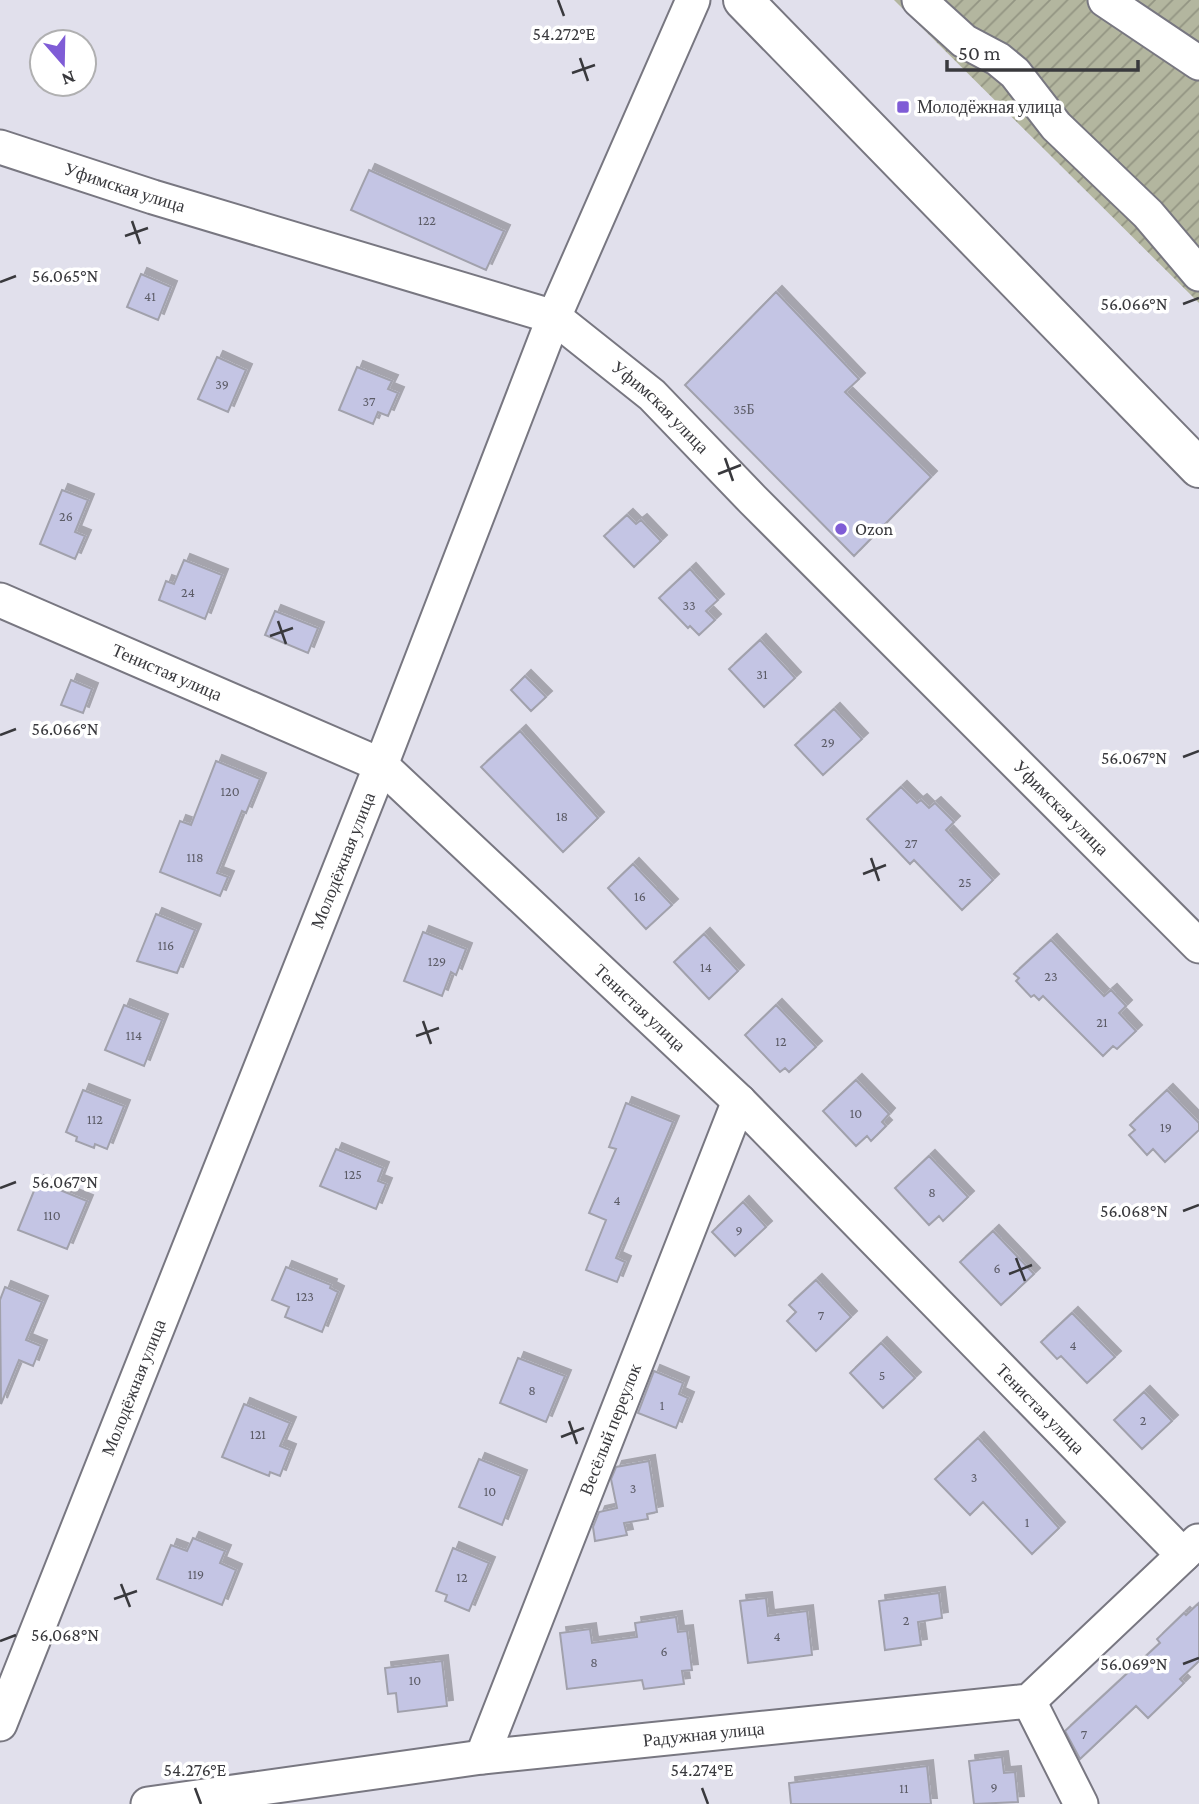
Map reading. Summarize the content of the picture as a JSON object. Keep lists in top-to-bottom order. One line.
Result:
{"streets":{"street":["Уфимская улица","Тенистая улица","Молодёжная улица","Весёлый переулок","Радужная улица"]},"crossings":[["Уфимская улица","Молодёжная улица"],["Тенистая улица","Молодёжная улица"],["Тенистая улица","Весёлый переулок"],["Весёлый переулок","Радужная улица"]],"places":{"transit":["Молодёжная улица"],"other":["Ozon"]},"house_numbers":["122","41","39","37","35Б","26","24","33","31","29","120","18","27","118","25","16","116","129","14","23","21","114","12","10","112","19","125","8","4","110","9","6","123","7","4","5","8","1","2","121","3","3","10","1","119","12","2","4","6","8","10","7","9","11"],"scale_bar":"50 m","north":"bottom","coordinates":["54.272°E","56.065°N","56.066°N","56.067°N","56.068°N","56.069°N","54.276°E","54.274°E"]}
